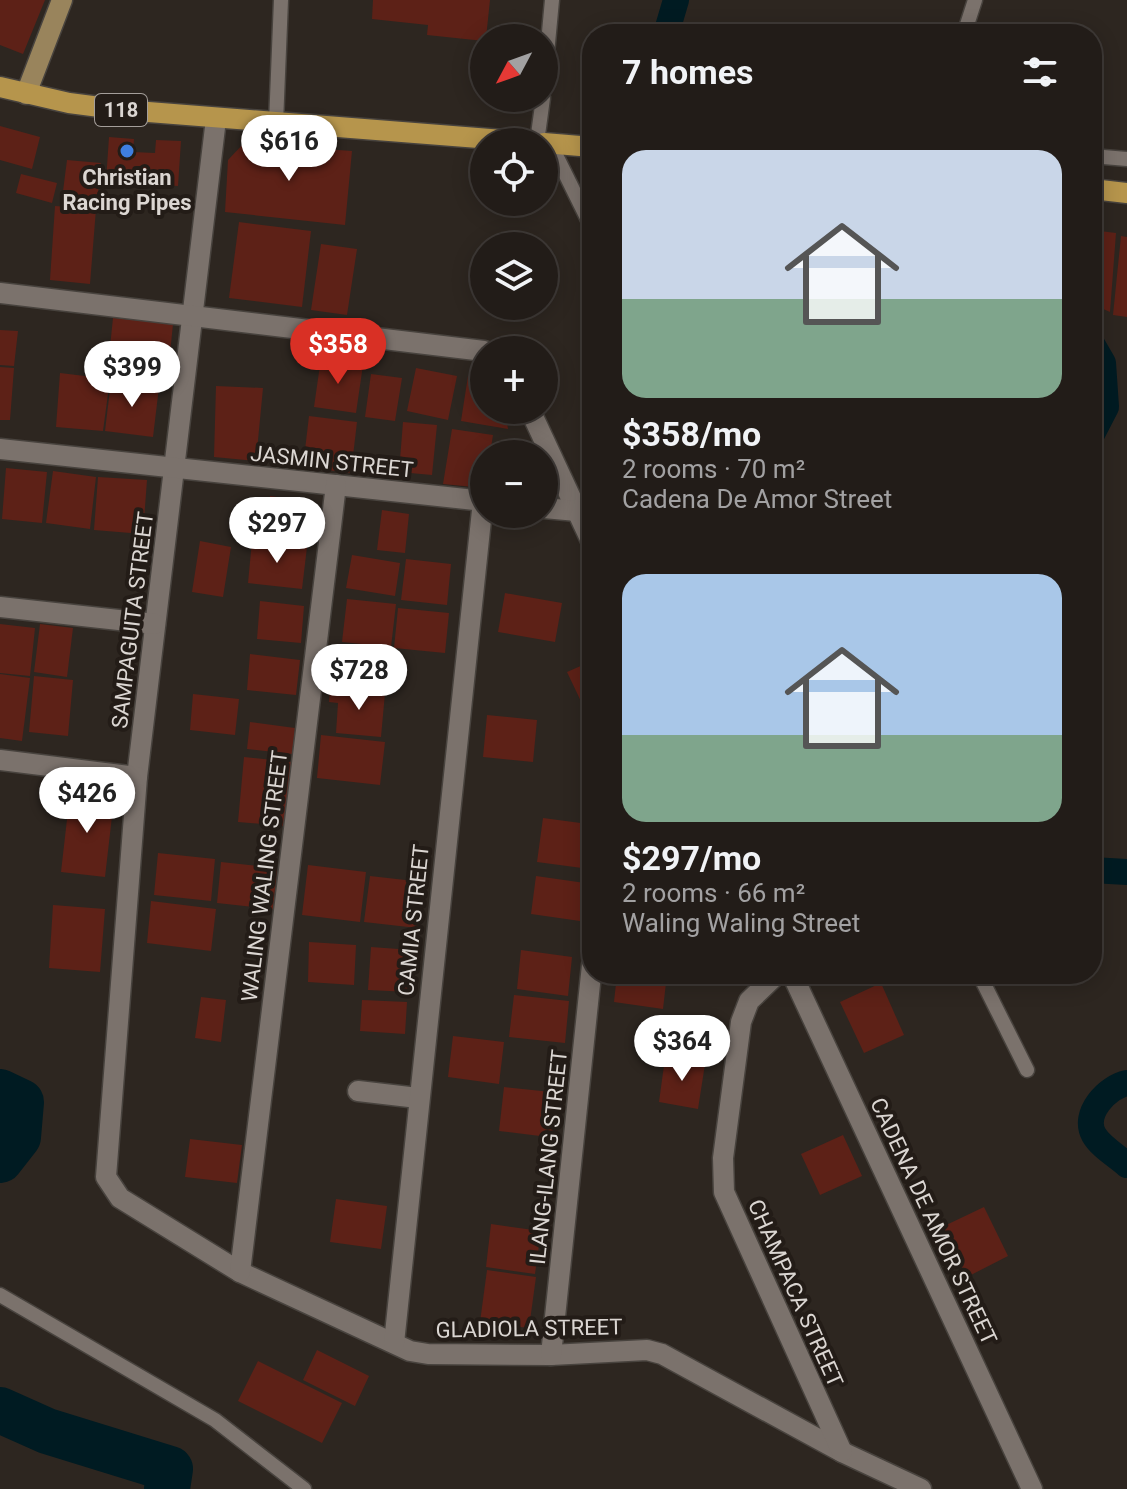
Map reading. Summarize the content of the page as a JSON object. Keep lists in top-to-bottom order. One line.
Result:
{"streets":{"main road":["118"],"street":["JASMIN STREET","SAMPAGUITA STREET","WALING WALING STREET","CAMIA STREET","ILANG-ILANG STREET","CADENA DE AMOR STREET","CHAMPACA STREET","GLADIOLA STREET"]},"crossings":[["118","SAMPAGUITA STREET"],["JASMIN STREET","SAMPAGUITA STREET"],["JASMIN STREET","WALING WALING STREET"],["SAMPAGUITA STREET","GLADIOLA STREET"],["WALING WALING STREET","GLADIOLA STREET"],["CAMIA STREET","GLADIOLA STREET"],["ILANG-ILANG STREET","GLADIOLA STREET"],["CHAMPACA STREET","GLADIOLA STREET"]],"places":["Christian Racing Pipes"],"north":"bottom left","page":{"map_buttons":["+","−"],"heading":"7 homes","price":["$616","$358","$399","$297","$728","$426","$364"],"list":[{"name":"$358/mo","note":"2 rooms · 70 m² · Cadena De Amor Street"},{"name":"$297/mo","note":"2 rooms · 66 m² · Waling Waling Street"}]}}
